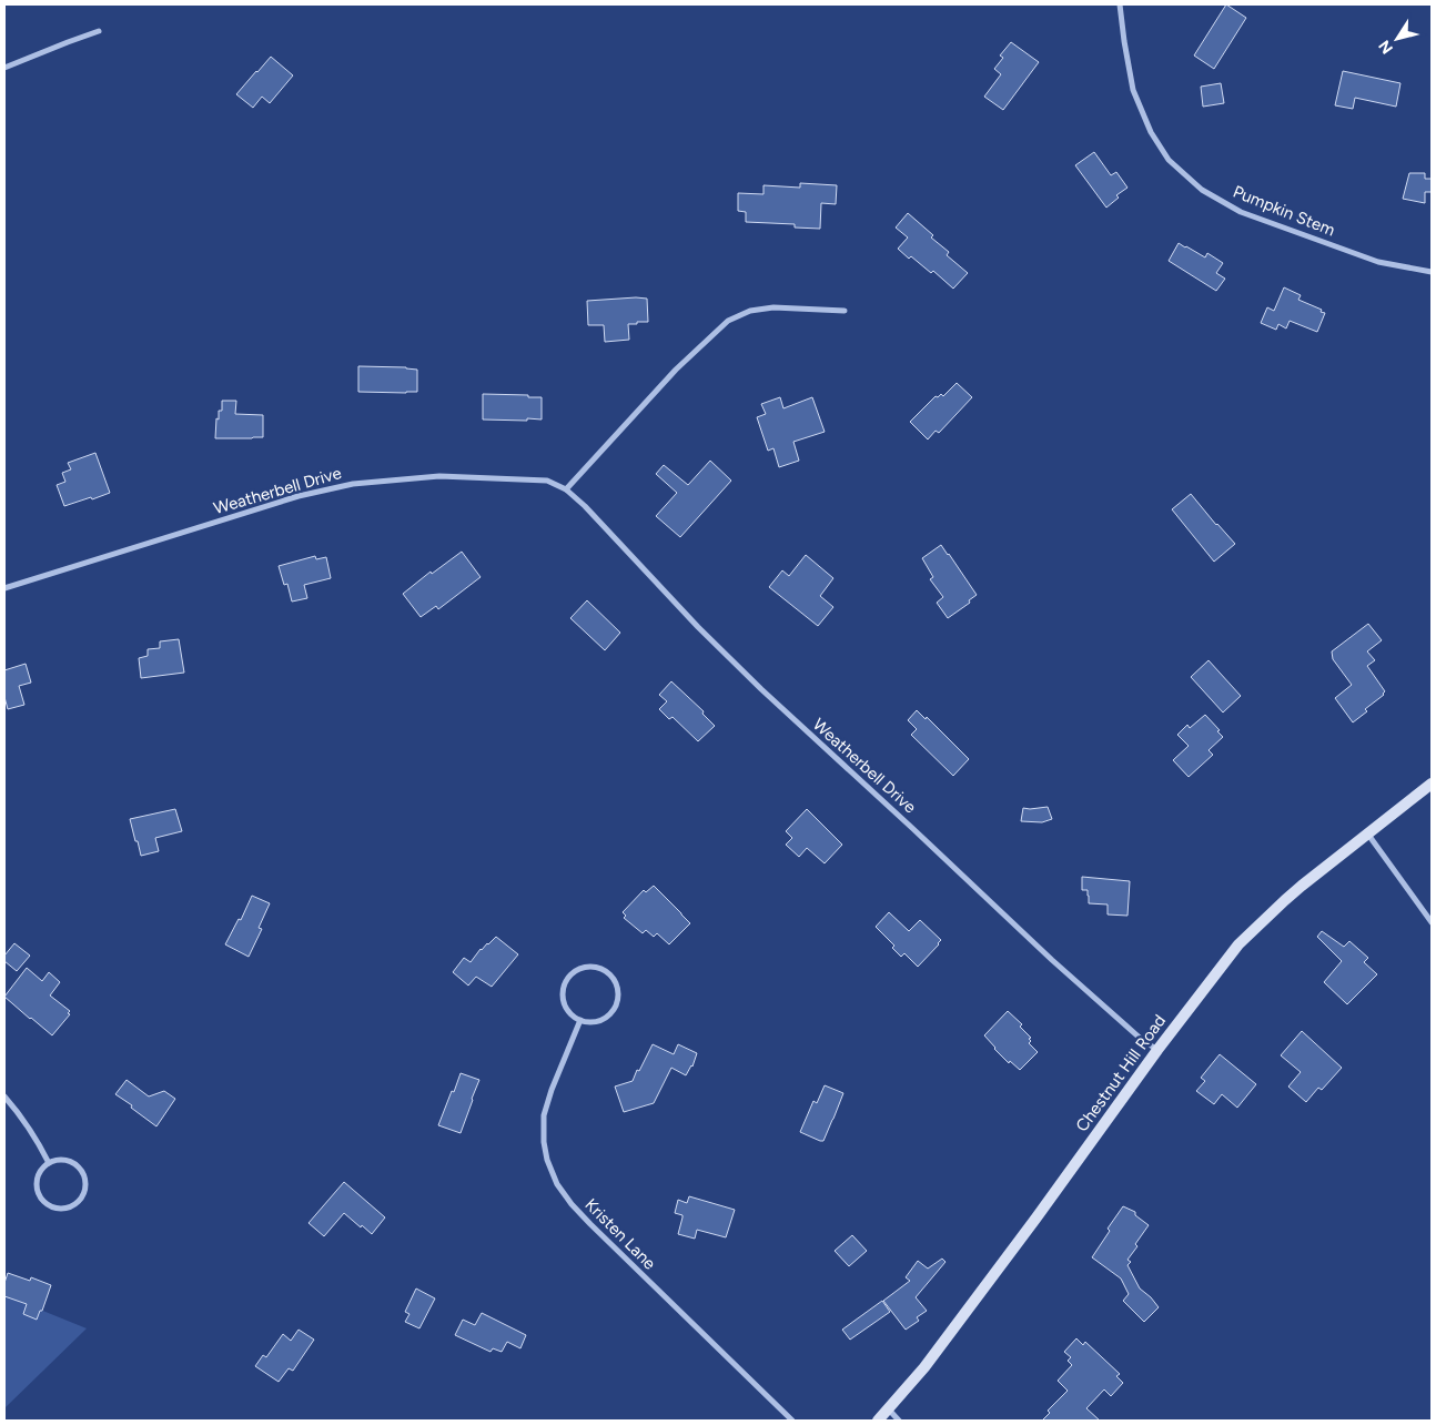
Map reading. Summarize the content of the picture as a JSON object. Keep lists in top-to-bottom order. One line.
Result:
{"streets":{"main road":["Chestnut Hill Road"],"street":["Pumpkin Stem","Weatherbell Drive","Kristen Lane"]},"crossings":[["Weatherbell Drive","Chestnut Hill Road"]],"north":"bottom left"}
